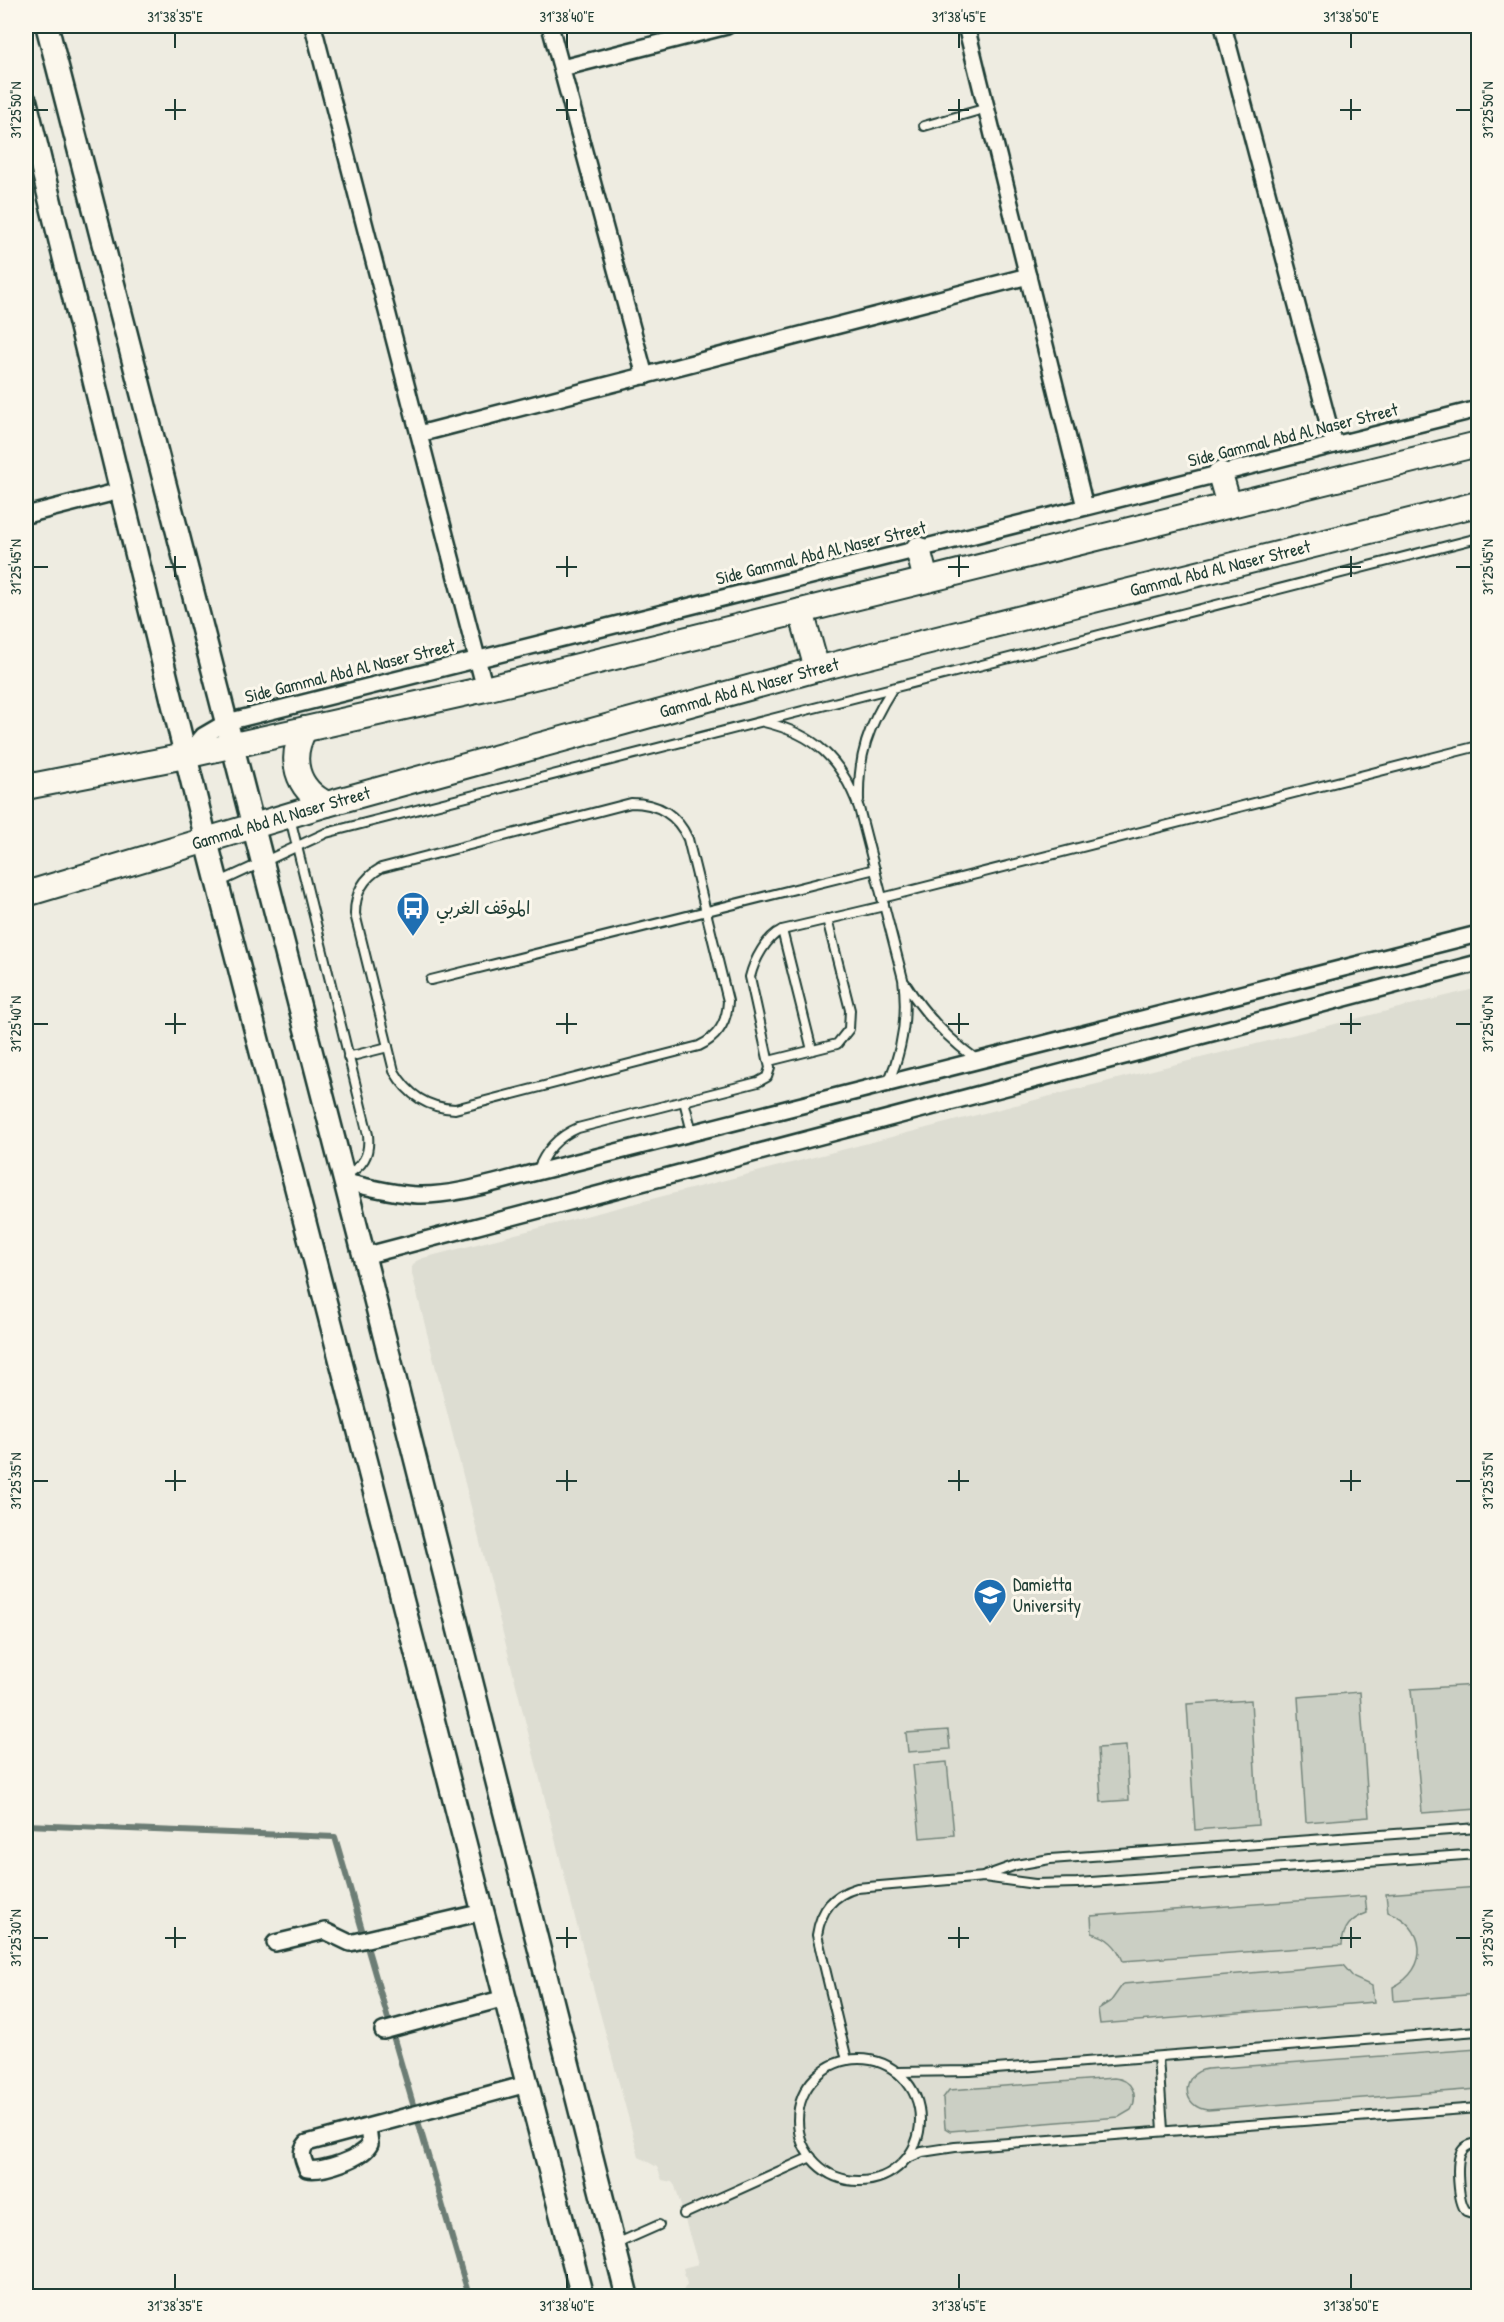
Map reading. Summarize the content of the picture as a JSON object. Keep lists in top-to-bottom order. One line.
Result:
{"streets":{"main road":["Gammal Abd Al Naser Street"],"street":["Side Gammal Abd Al Naser Street"]},"places":{"bus stop":["الموقف الغربي"],"school or university":["Damietta University"]},"coordinates":["31°38'35\"E","31°38'40\"E","31°38'45\"E","31°38'50\"E","31°25'50\"N","31°25'45\"N","31°25'40\"N","31°25'35\"N","31°25'30\"N"]}
